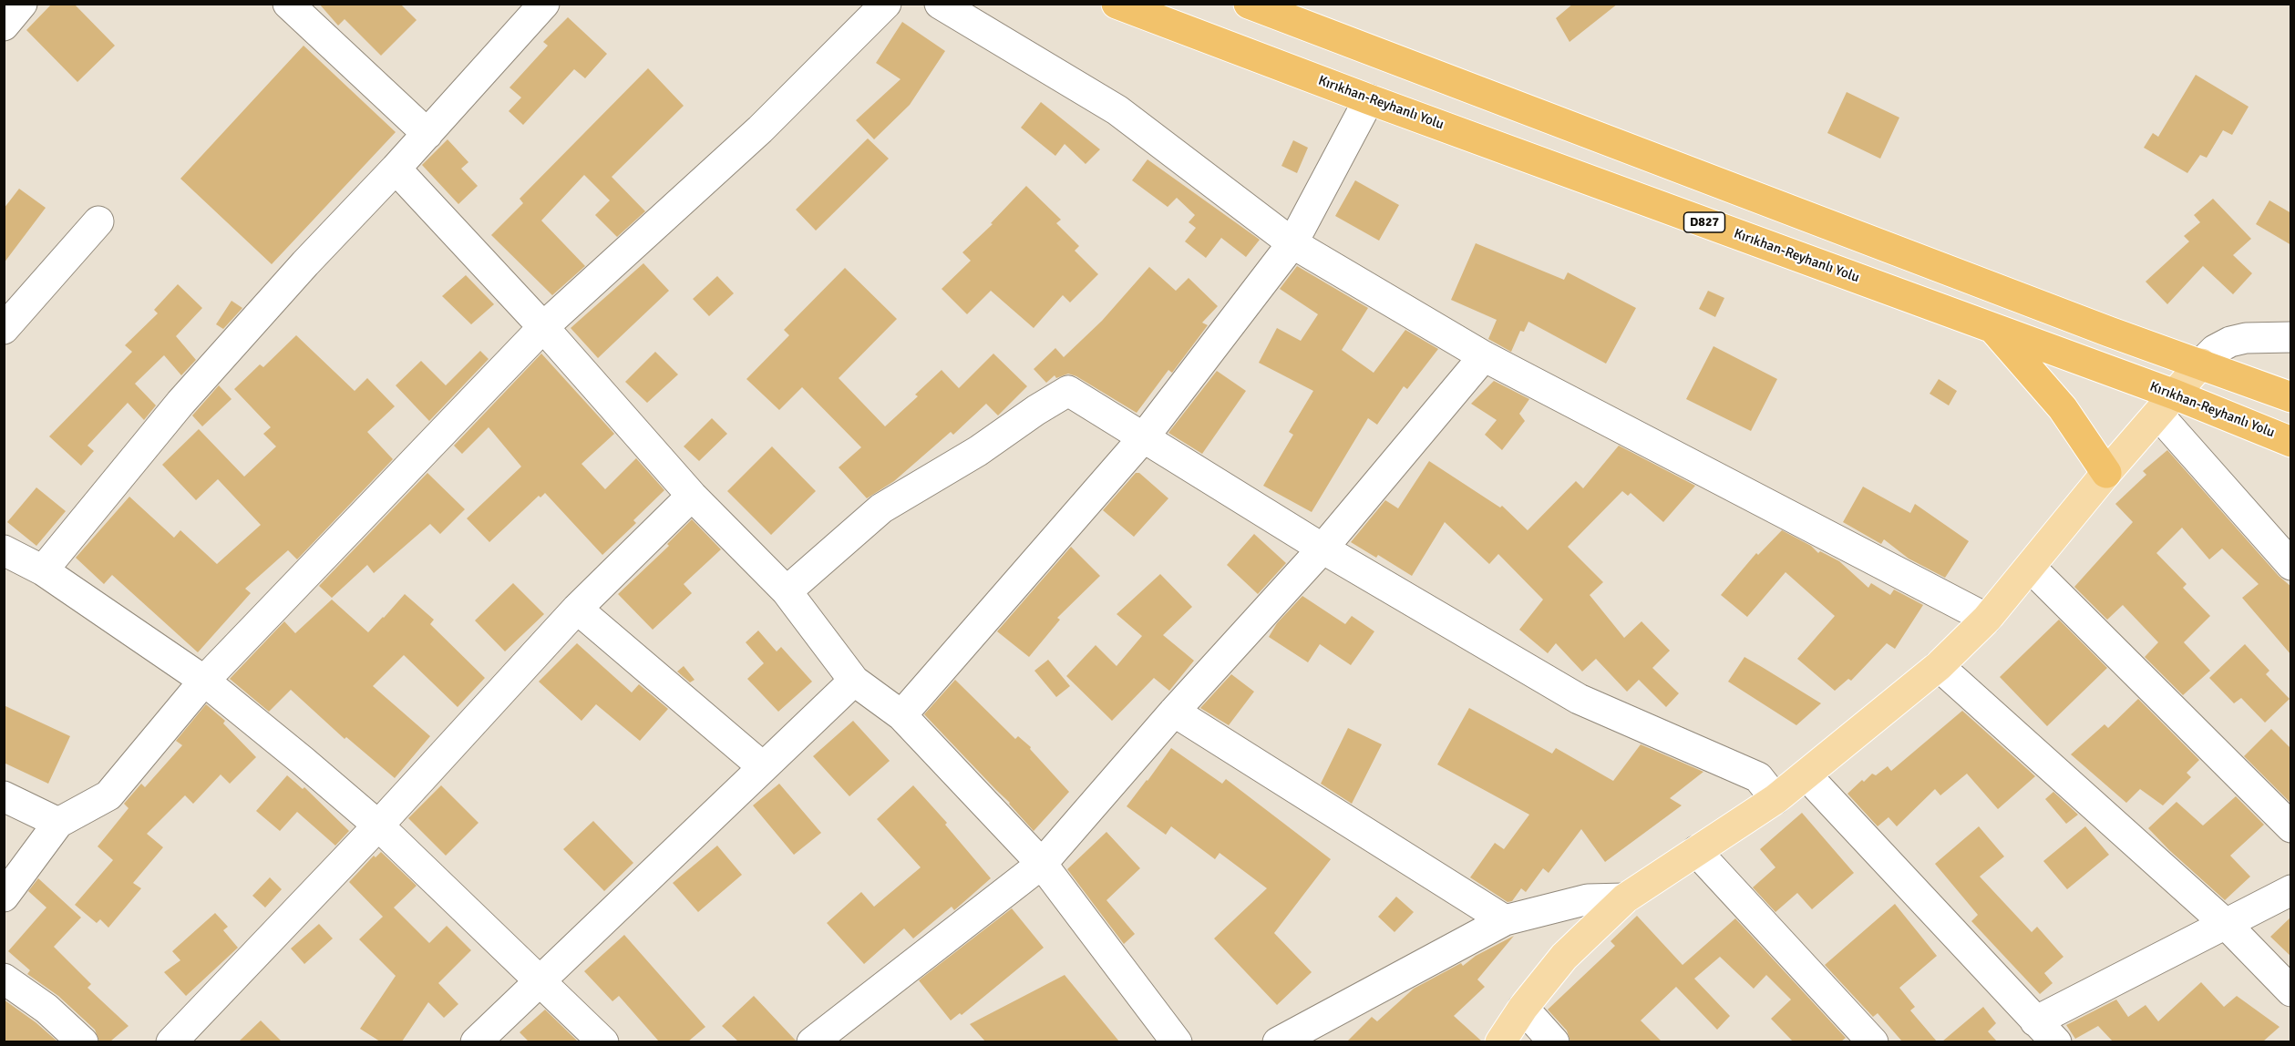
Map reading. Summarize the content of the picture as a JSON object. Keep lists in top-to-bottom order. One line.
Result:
{"streets":{"highway":["Kırıkhan-Reyhanlı Yolu","D827"]}}
